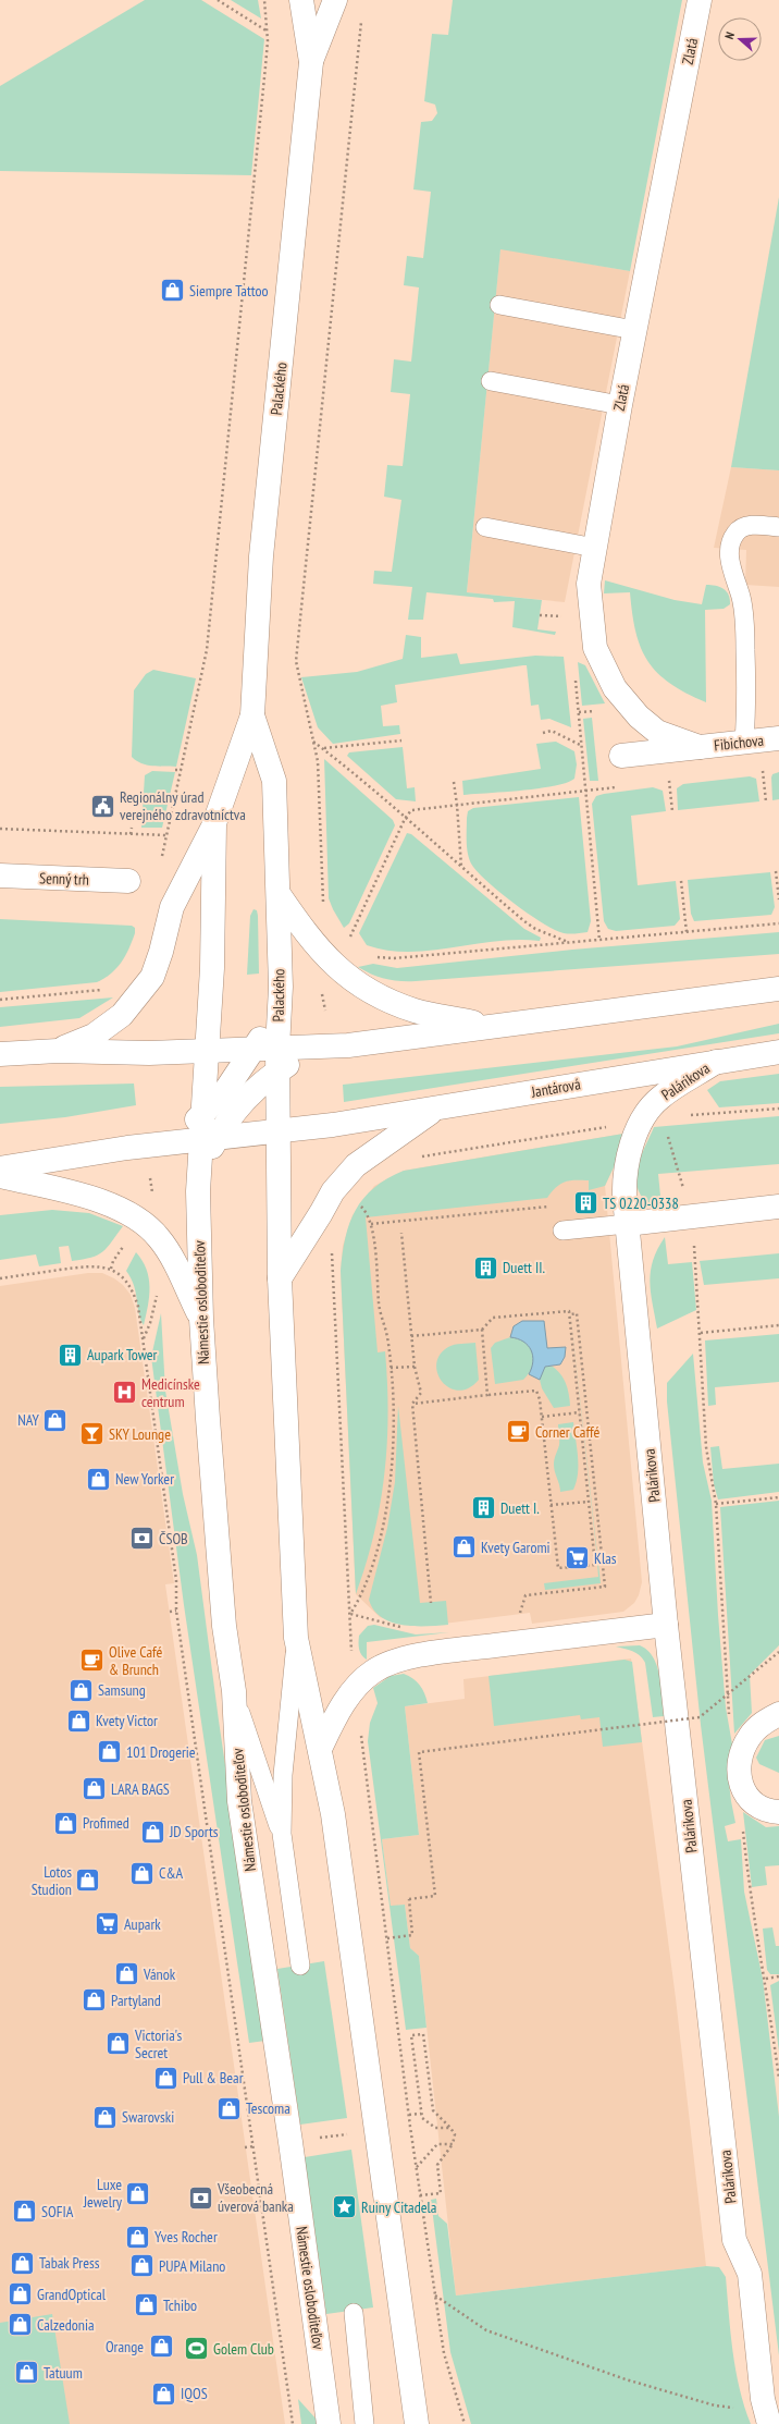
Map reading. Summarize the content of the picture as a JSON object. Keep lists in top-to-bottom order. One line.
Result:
{"streets":{"street":["Zlatá","Palackého","Fibichova","Senný trh","Palárikova","Jantárová","Námestie osloboditeľov"]},"crossings":[["Zlatá","Fibichova"],["Palackého","Jantárová"],["Palárikova","Jantárová"],["Jantárová","Námestie osloboditeľov"]],"places":{"shop":["Siempre Tattoo","NAY","New Yorker","Kvety Garomi","Samsung","Kvety Victor","101 Drogerie","LARA BAGS","Profimed","JD Sports","C&A","Lotos Studion","Vánok","Partyland","Victoria's Secret","Pull & Bear","Tescoma","Swarovski","Luxe Jewelry","SOFIA","Yves Rocher","Tabak Press","PUPA Milano","GrandOptical","Tchibo","Calzedonia","Orange","Tatuum","IQOS"],"public building":["Regionálny úrad verejného zdravotníctva"],"building":["TS 0220-0338","Duett II.","Aupark Tower","Duett I."],"hospital":["Medicínske centrum"],"cafe":["Corner Caffé","Olive Café & Brunch"],"bar":["SKY Lounge"],"bank":["ČSOB","Všeobecná úverová banka"],"supermarket":["Klas","Aupark"],"place":["Ruiny Citadela"],"sports":["Golem Club"]},"north":"left"}
